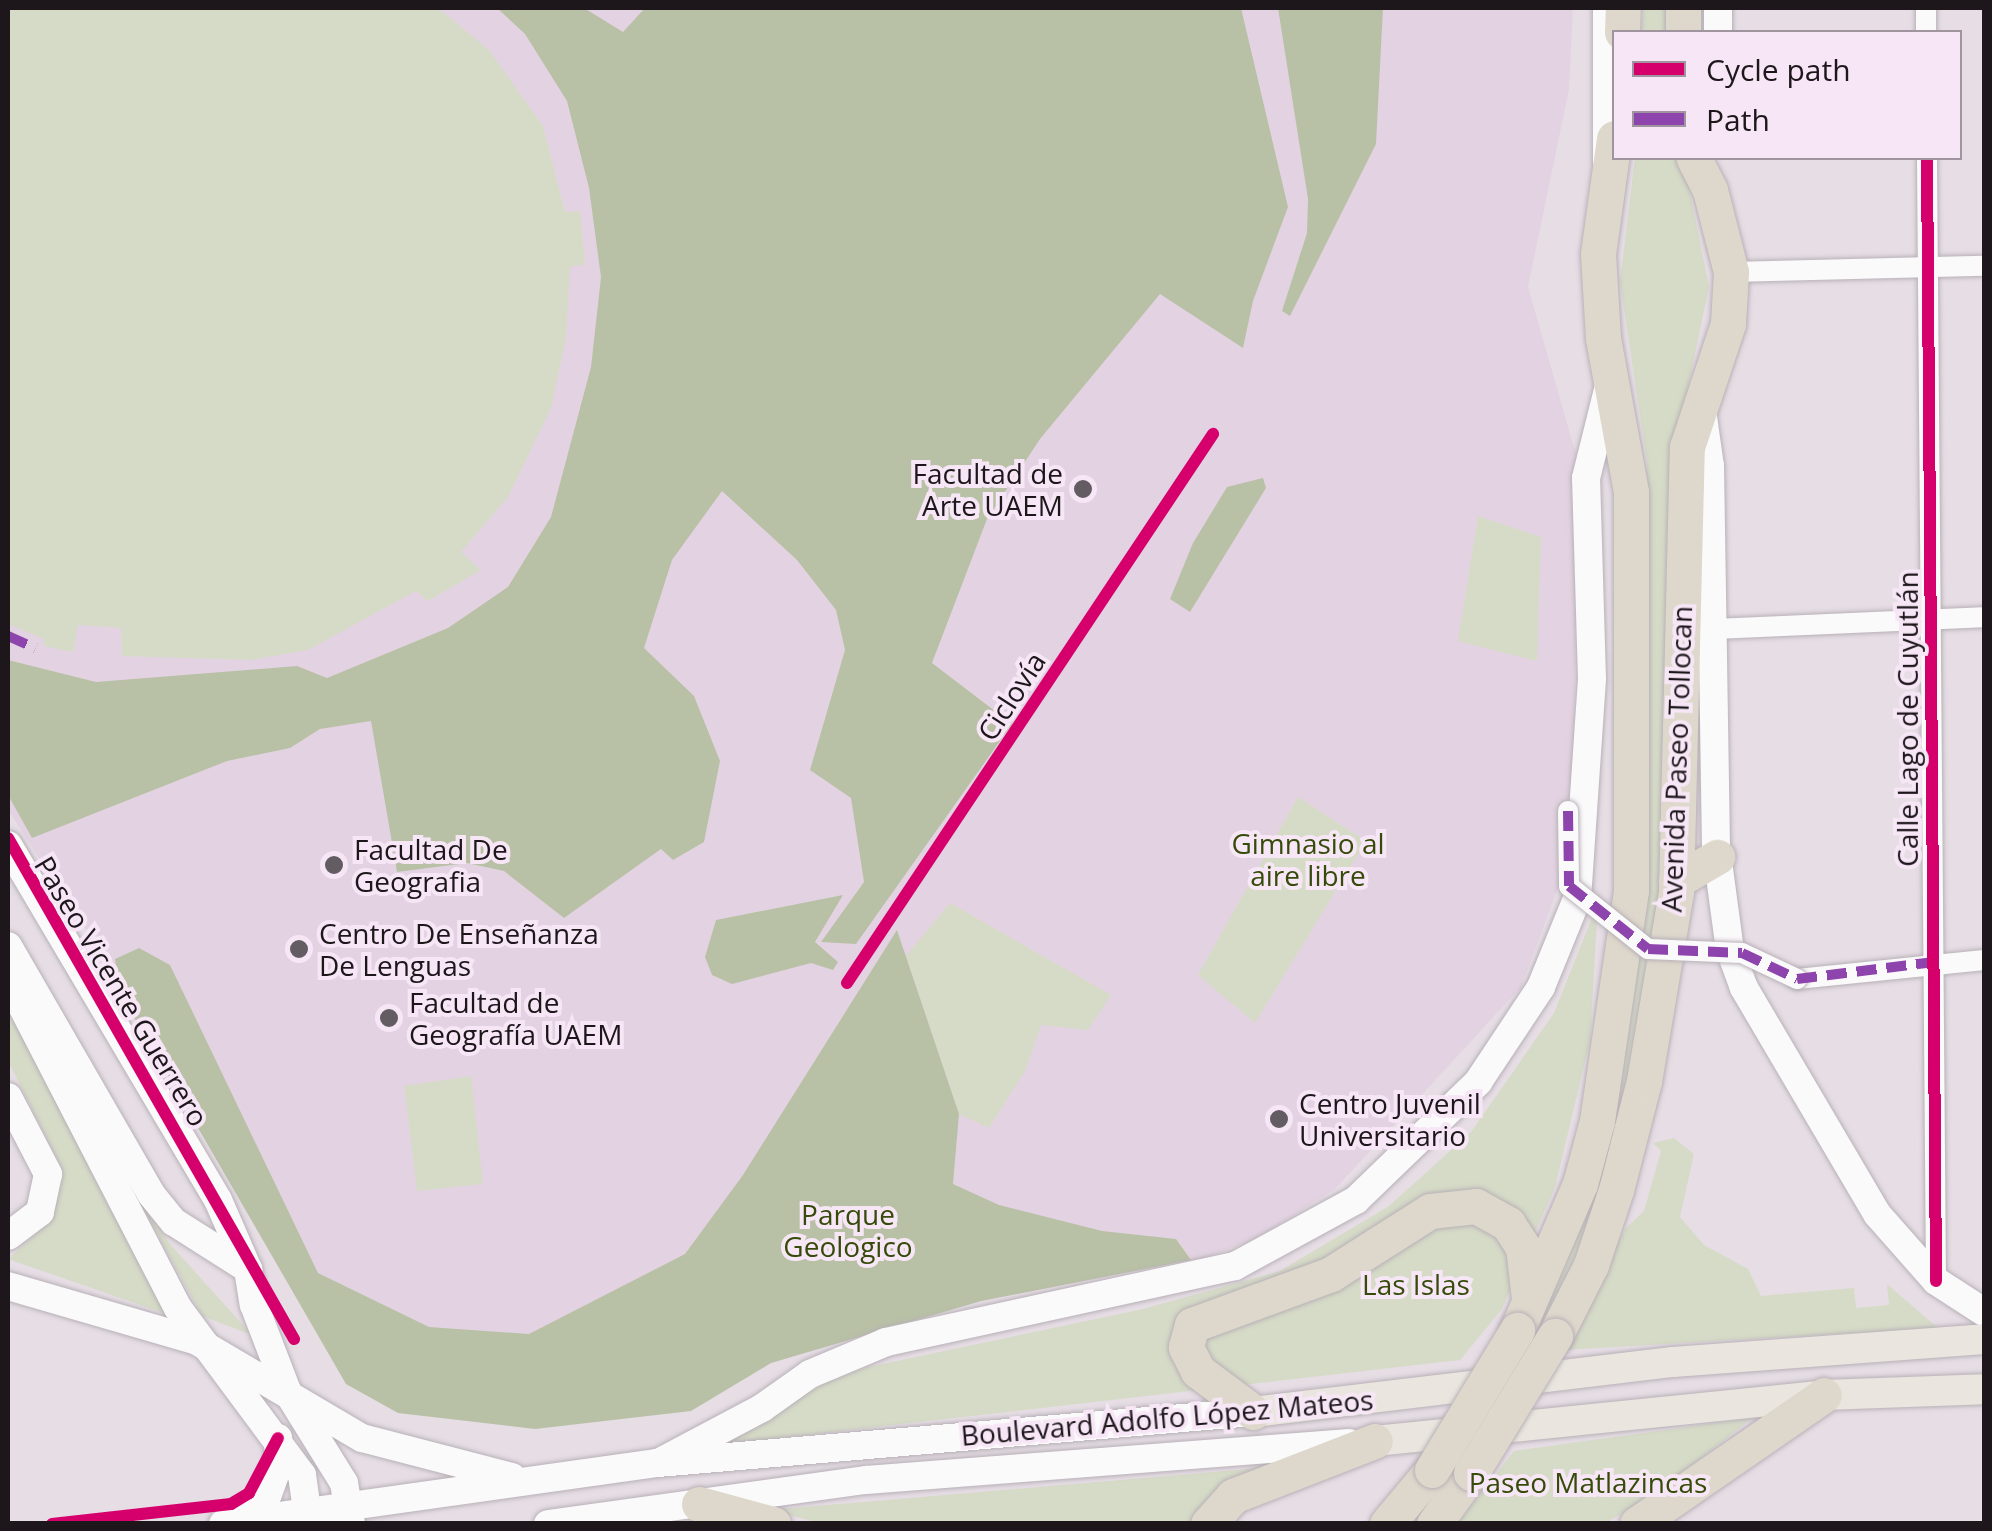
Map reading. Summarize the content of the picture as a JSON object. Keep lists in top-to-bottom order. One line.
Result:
{"streets":{"highway":["Avenida Paseo Tollocan"],"main road":["Paseo Vicente Guerrero","Boulevard Adolfo López Mateos"],"street":["Calle Lago de Cuyutlán"],"cycle path":["Ciclovía"]},"crossings":[["Paseo Vicente Guerrero","Boulevard Adolfo López Mateos"]],"parks":["Gimnasio al aire libre","Parque Geologico","Las Islas","Paseo Matlazincas"],"places":["Facultad de Arte UAEM","Facultad De Geografia","Centro De Enseñanza De Lenguas","Facultad de Geografía UAEM","Centro Juvenil Universitario"],"legend":["Cycle path","Path"]}
